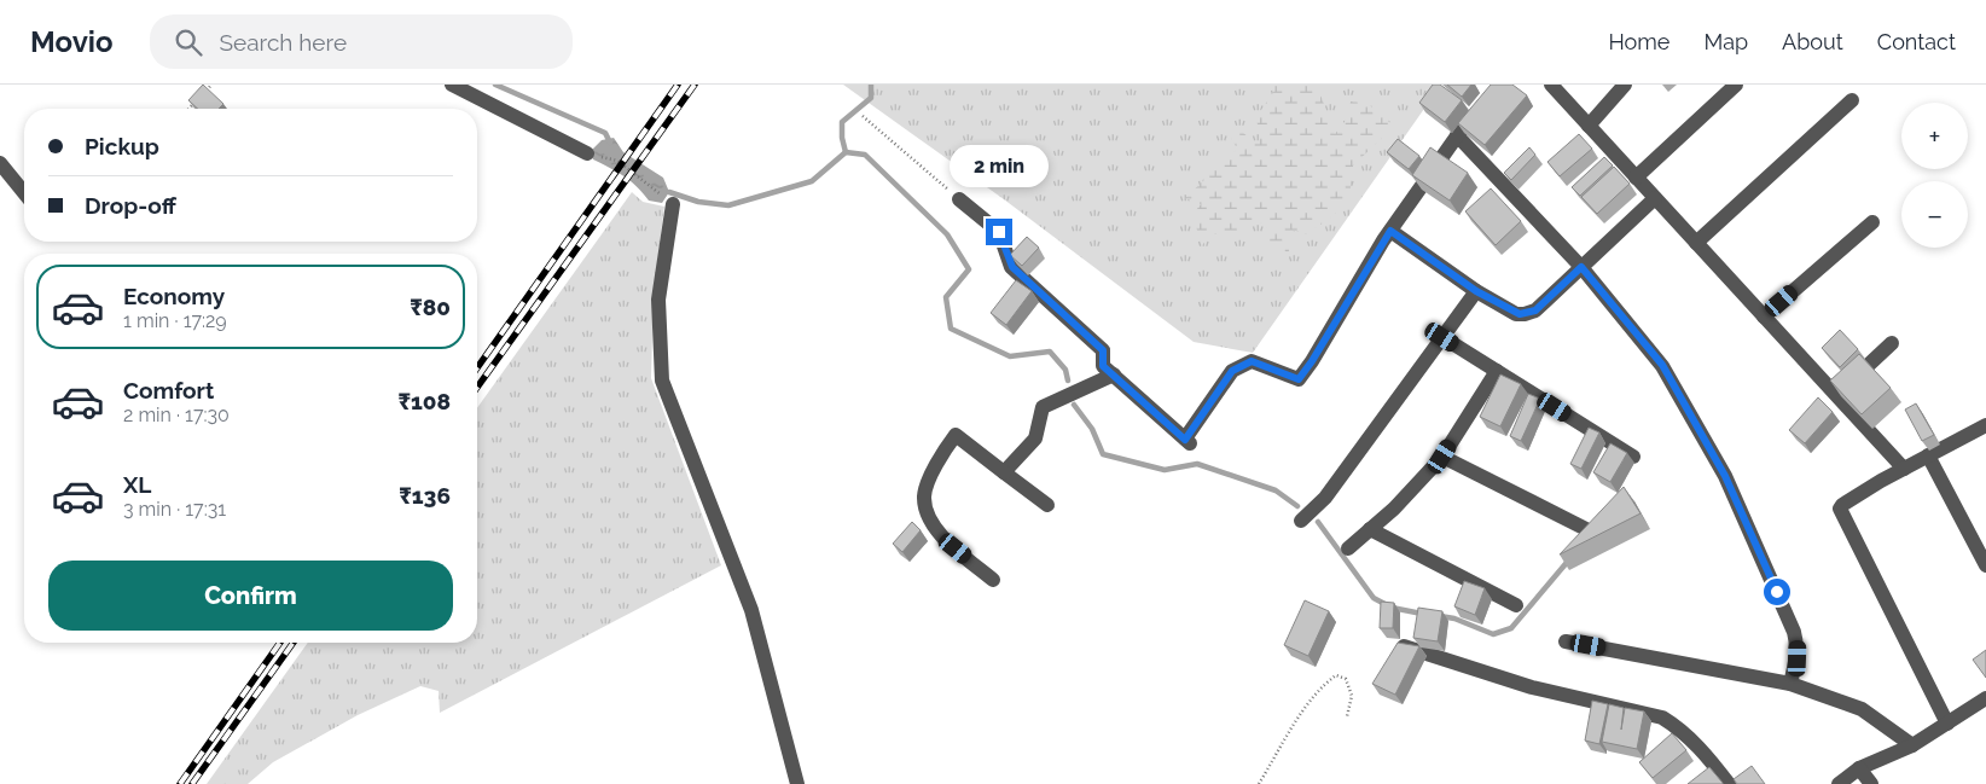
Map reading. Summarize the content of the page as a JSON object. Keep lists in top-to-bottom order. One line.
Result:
{"page":{"header":"Movio","search":"Search here","nav":["Home","Map","About","Contact"],"map_buttons":["+","−"],"banner":["Pickup","Drop-off"],"bubble":"2 min","list":[{"name":"Economy","note":"1 min · 17:29","value":"₹80"},{"name":"Comfort","note":"2 min · 17:30","value":"₹108"},{"name":"XL","note":"3 min · 17:31","value":"₹136"}],"buttons":"Confirm"}}
